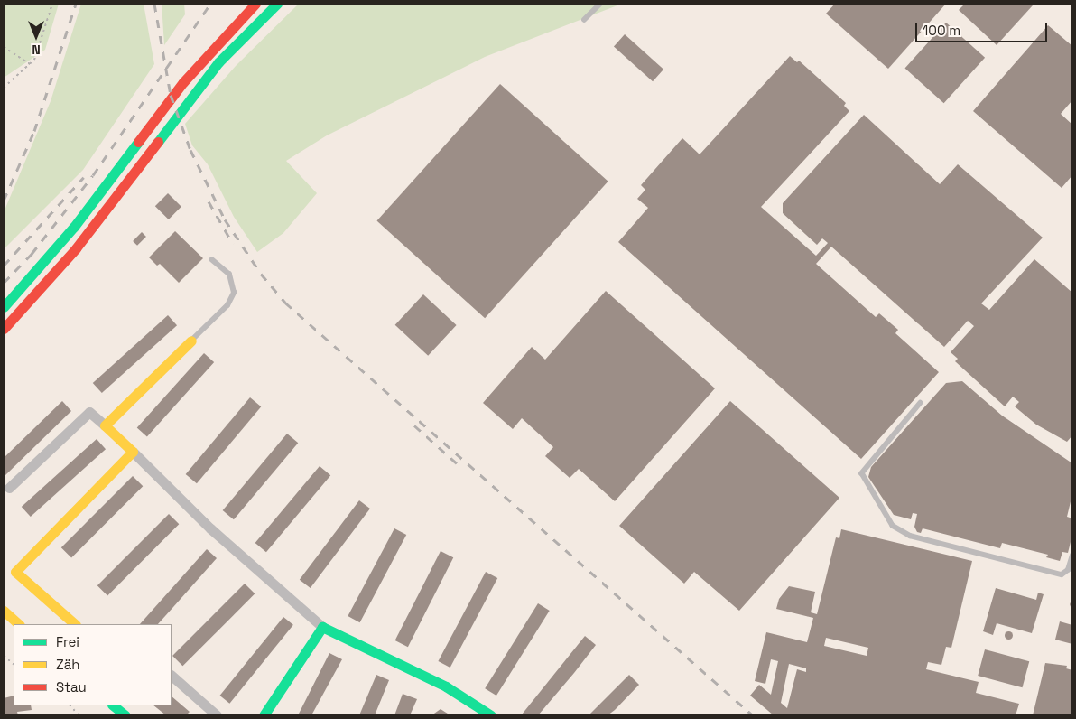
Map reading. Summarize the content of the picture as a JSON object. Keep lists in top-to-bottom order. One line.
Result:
{"legend":["Frei","Zäh","Stau"],"scale_bar":"100 m","north":"bottom"}
